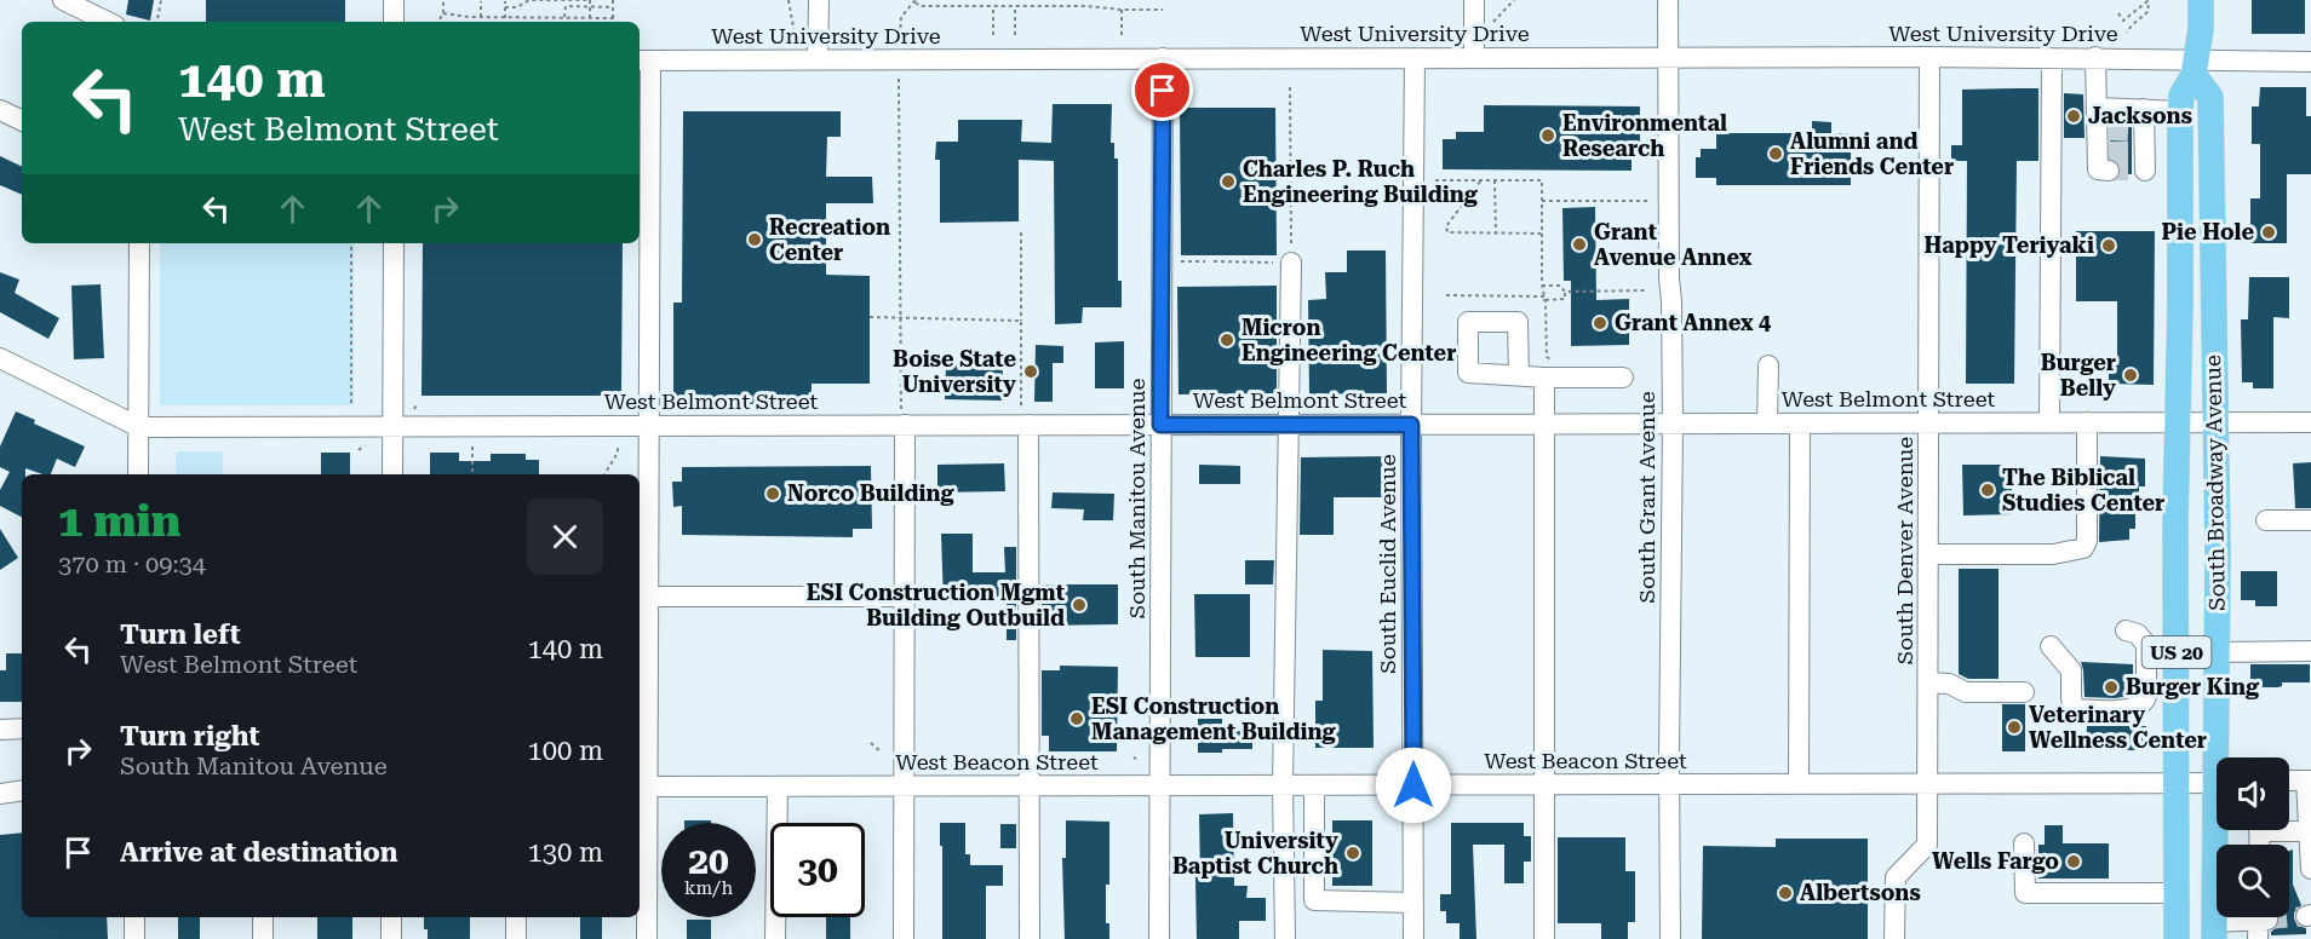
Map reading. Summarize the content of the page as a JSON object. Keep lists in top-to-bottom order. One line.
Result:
{"streets":{"main road":["South Broadway Avenue","US 20"],"street":["West University Drive","West Belmont Street","South Grant Avenue","South Manitou Avenue","South Denver Avenue","South Euclid Avenue","West Beacon Street"]},"crossings":[["West University Drive","South Broadway Avenue"],["West University Drive","South Grant Avenue"],["West University Drive","South Manitou Avenue"],["West University Drive","South Denver Avenue"],["West University Drive","South Euclid Avenue"],["West Belmont Street","South Broadway Avenue"],["West Belmont Street","South Grant Avenue"],["West Belmont Street","South Manitou Avenue"],["West Belmont Street","South Denver Avenue"],["West Belmont Street","South Euclid Avenue"],["South Broadway Avenue","West Beacon Street"],["South Grant Avenue","West Beacon Street"],["South Manitou Avenue","West Beacon Street"],["South Denver Avenue","West Beacon Street"],["South Euclid Avenue","West Beacon Street"]],"places":["Jacksons","Environmental Research","Alumni and Friends Center","Charles P. Ruch Engineering Building","Pie Hole","Recreation Center","Grant Avenue Annex","Happy Teriyaki","Grant Annex 4","Micron Engineering Center","Boise State University","Burger Belly","The Biblical Studies Center","Norco Building","ESI Construction Mgmt Building Outbuild","Burger King","ESI Construction Management Building","Veterinary Wellness Center","University Baptist Church","Wells Fargo","Albertsons"],"page":{"turn":["140 m","West Belmont Street"],"heading":["1 min","370 m · 09:34"],"list":[{"name":"Turn left","note":"West Belmont Street","value":"140 m"},{"name":"Turn right","note":"South Manitou Avenue","value":"100 m"},{"name":"Arrive at destination","value":"130 m"}],"speed":"20 km/h","limit":"30"}}
